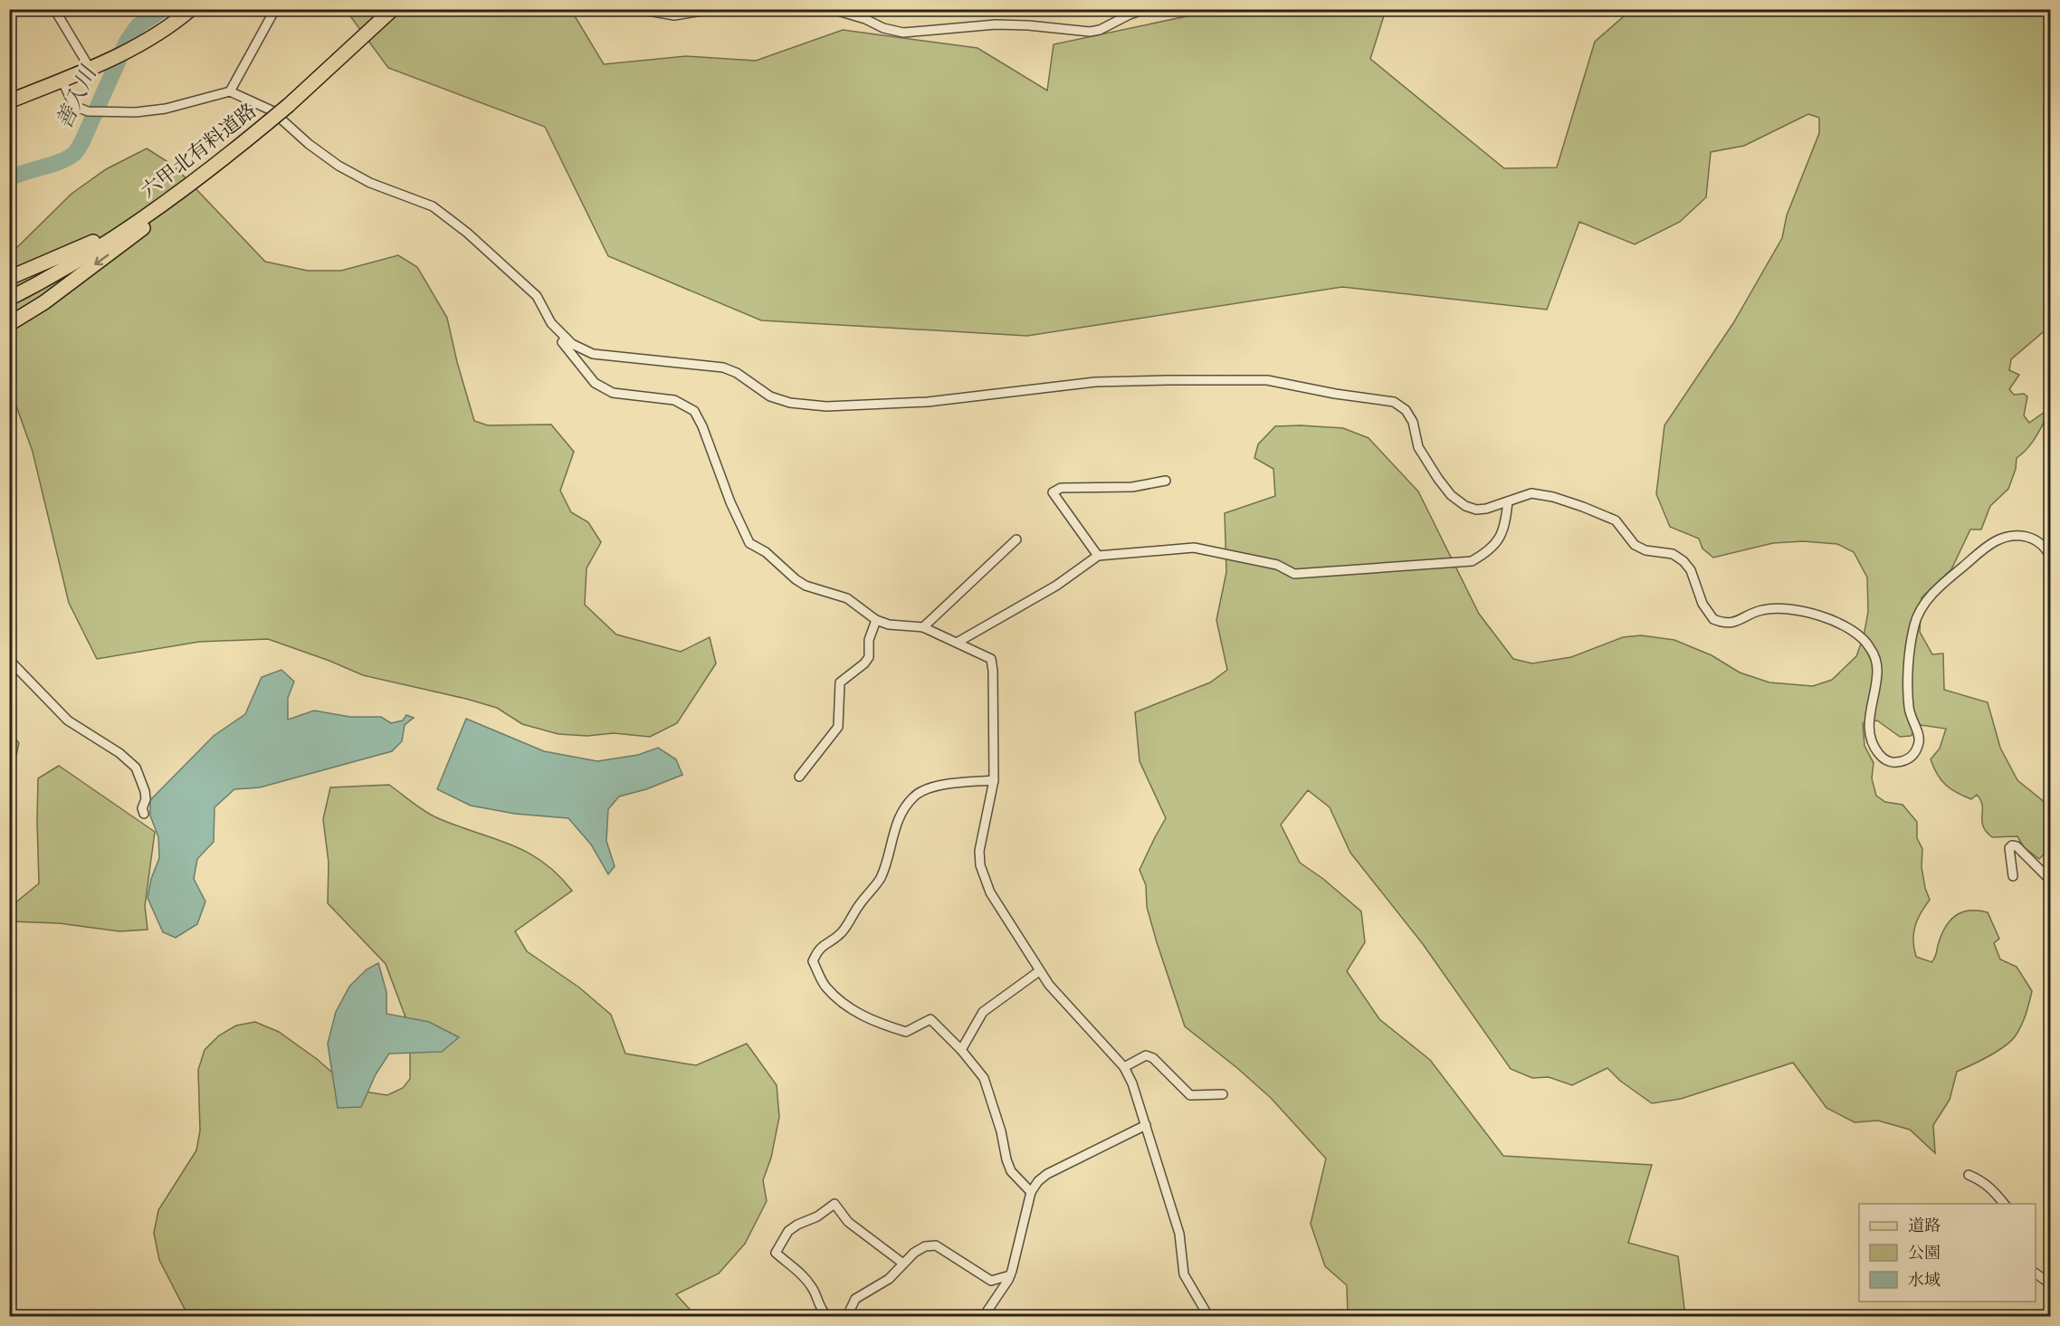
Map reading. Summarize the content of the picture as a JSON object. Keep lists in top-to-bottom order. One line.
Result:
{"streets":{"main road":["六甲北有料道路"]},"water":["善入川"],"legend":["道路","公園","水域"]}
